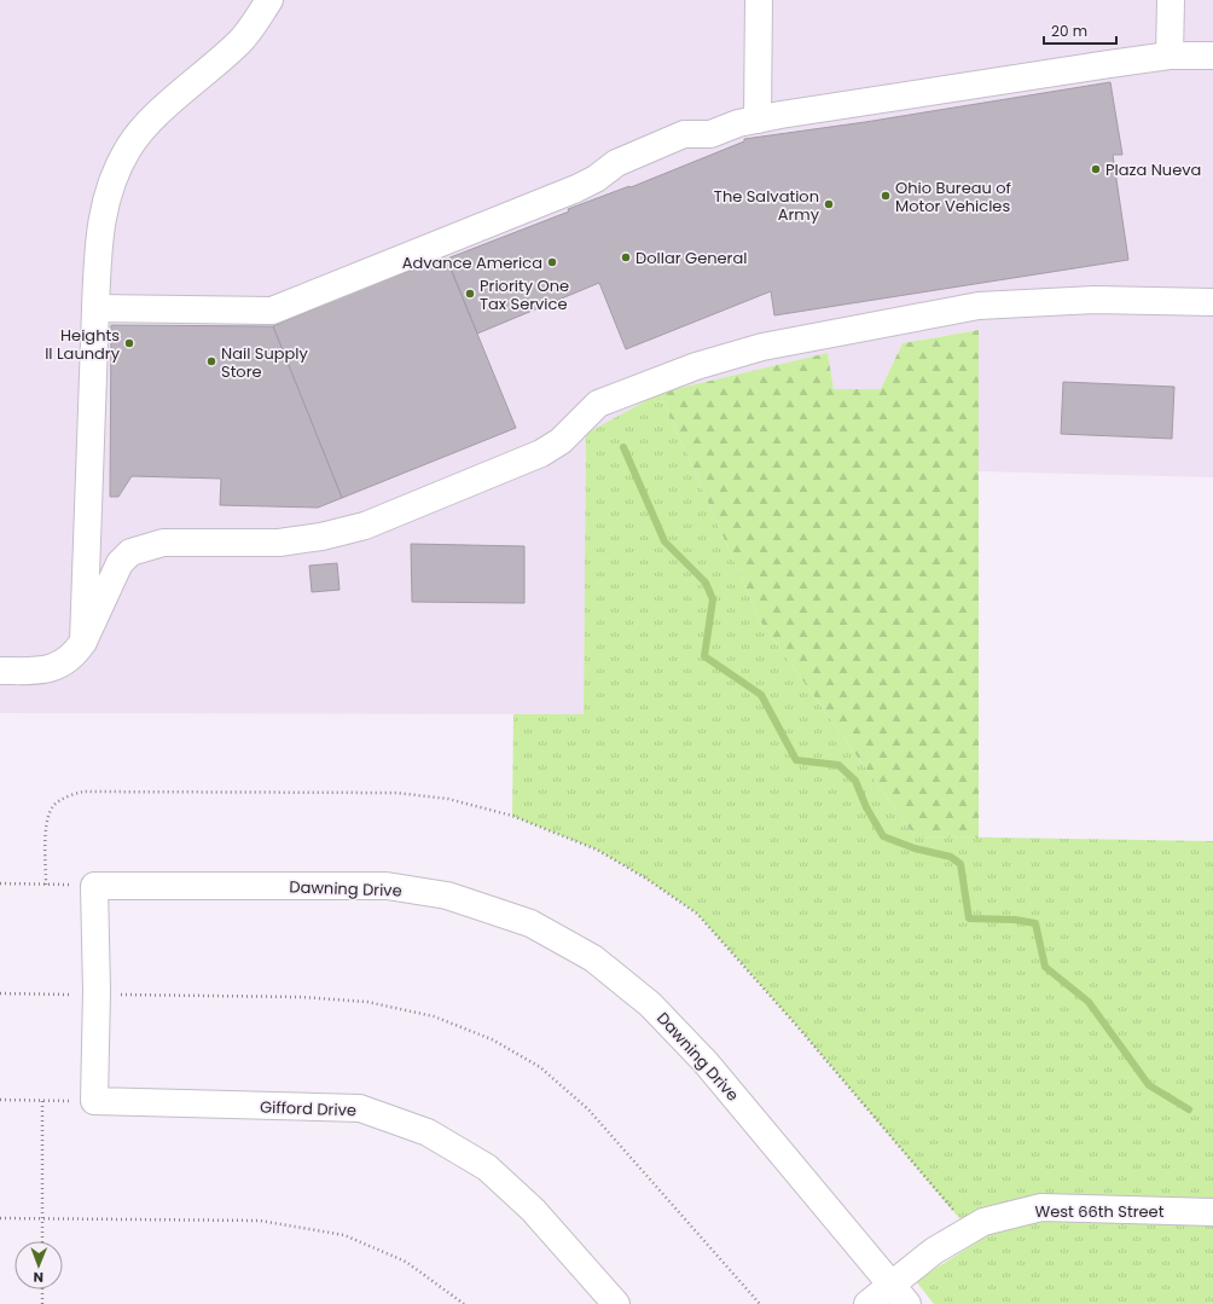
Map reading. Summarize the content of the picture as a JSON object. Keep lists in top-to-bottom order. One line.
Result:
{"streets":{"street":["Dawning Drive","Gifford Drive","West 66th Street"]},"crossings":[["Dawning Drive","West 66th Street"]],"places":["Plaza Nueva","Ohio Bureau of Motor Vehicles","The Salvation Army","Dollar General","Advance America","Priority One Tax Service","Heights II Laundry","Nail Supply Store"],"scale_bar":"20 m","north":"bottom"}
